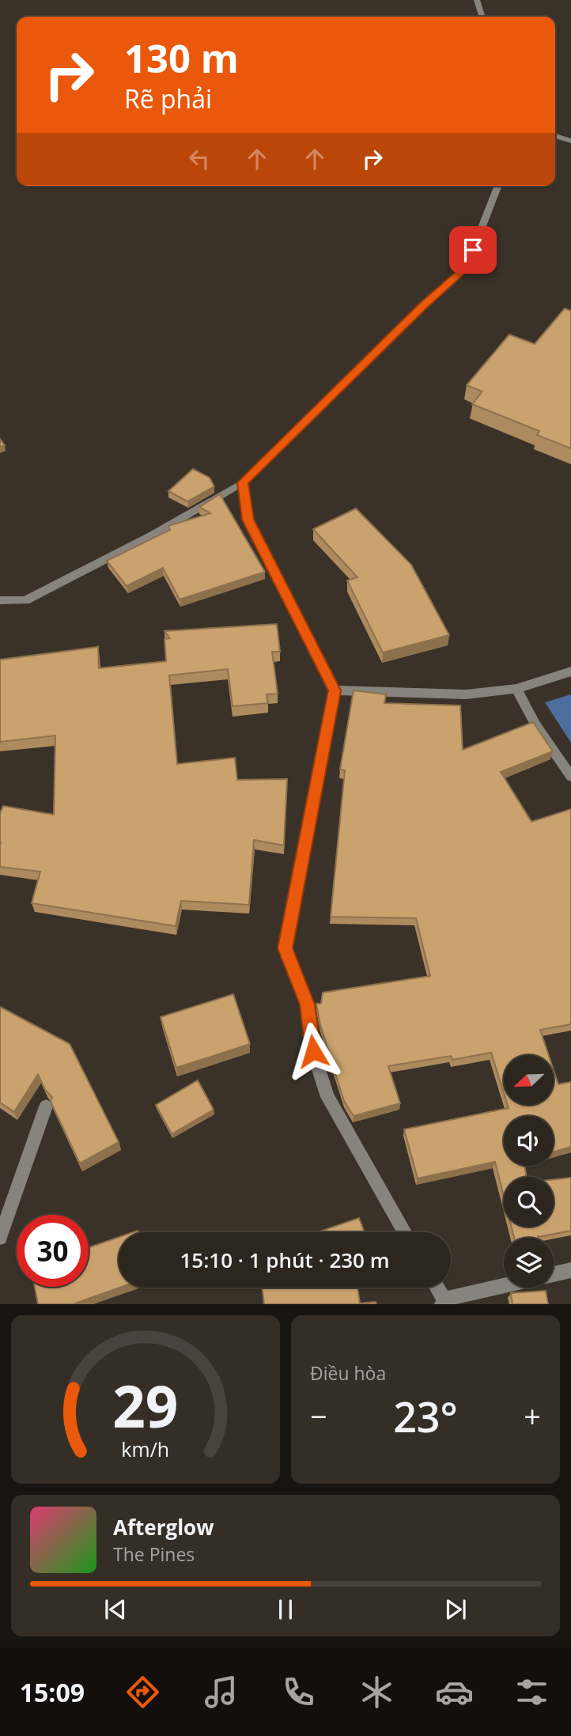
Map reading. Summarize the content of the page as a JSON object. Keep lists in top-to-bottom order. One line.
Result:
{"north":"bottom left","page":{"turn":["130 m","Rẽ phải"],"limit":"30","trip":"15:10 · 1 phút · 230 m","tile":"Điều hòa","heat":["−","23°","+"],"song":["Afterglow","The Pines"],"tabs":"15:09","gauge":["29","km/h"]}}
